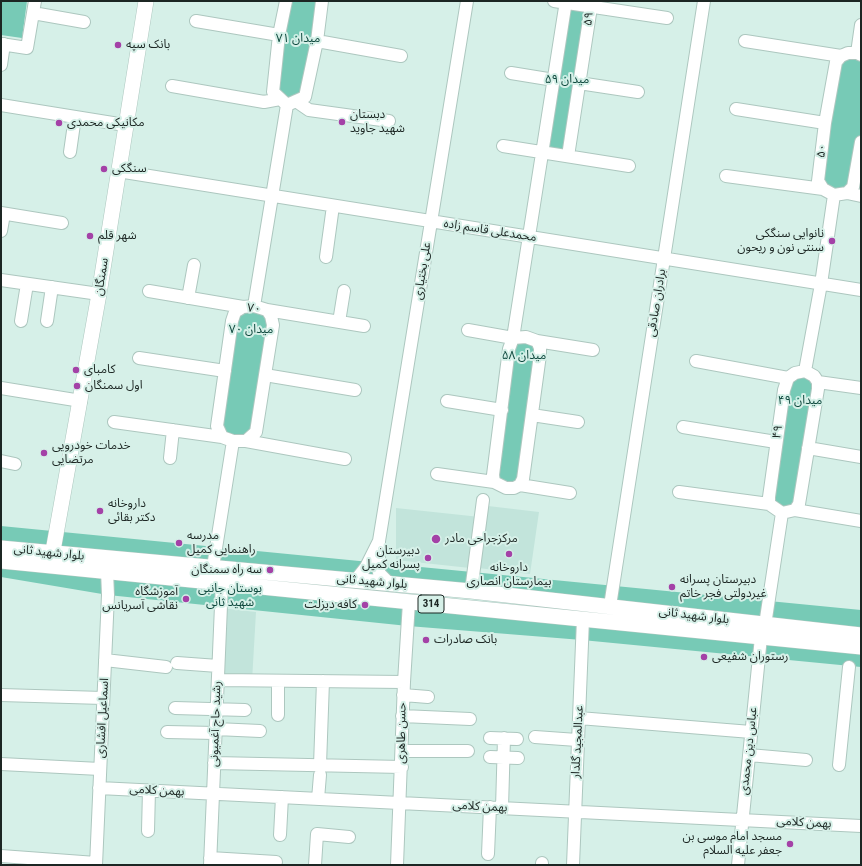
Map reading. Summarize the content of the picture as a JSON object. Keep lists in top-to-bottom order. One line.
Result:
{"streets":{"main road":["سمنگان","بلوار شهید ثانی","314"],"street":["۵۹","۵۰","محمدعلی قاسم زاده","علی بختیاری","برادران صادقی","۷۰","۴۹","اسماعیل افشاری","رشید حاج آغمیونی","حسن طاهری","عبدالمجید گلدار","عباس دین محمدی","بهمن کلامی"]},"crossings":[["۵۹","محمدعلی قاسم زاده"],["۵۰","محمدعلی قاسم زاده"],["محمدعلی قاسم زاده","علی بختیاری"],["محمدعلی قاسم زاده","سمنگان"],["محمدعلی قاسم زاده","برادران صادقی"],["سمنگان","بلوار شهید ثانی"],["برادران صادقی","بلوار شهید ثانی"],["بلوار شهید ثانی","اسماعیل افشاری"],["بلوار شهید ثانی","رشید حاج آغمیونی"],["بلوار شهید ثانی","حسن طاهری"],["بلوار شهید ثانی","عبدالمجید گلدار"],["بلوار شهید ثانی","عباس دین محمدی"],["اسماعیل افشاری","بهمن کلامی"],["رشید حاج آغمیونی","بهمن کلامی"],["حسن طاهری","بهمن کلامی"],["عبدالمجید گلدار","بهمن کلامی"],["عباس دین محمدی","بهمن کلامی"]],"parks":["میدان ۷۱","میدان ۵۹","میدان ۷۰","میدان ۵۸","میدان ۴۹","بوستان جانبی شهید ثانی"],"places":["بانک سپه","دبستان شهید جاوید","مکانیکی محمدی","سنگکی","شهر قلم","نانوایی سنگکی سنتی نون و ریحون","کامبای","اول سمنگان","خدمات خودرویی مرتضایی","داروخانه دکتر بقائی","مرکزجراحی مادر","مدرسه راهنمایی کمیل","داروخانه بیمارستان انصاری","دبیرستان پسرانه کمیل","سه راه سمنگان","دبیرستان پسرانه غیردولتی فجر خاتم","آموزشگاه نقاشی آسریانس","کافه دیزلت","بانک صادرات","رستوران شفیعی","مسجد امام موسی بن جعفر علیه السلام"]}
